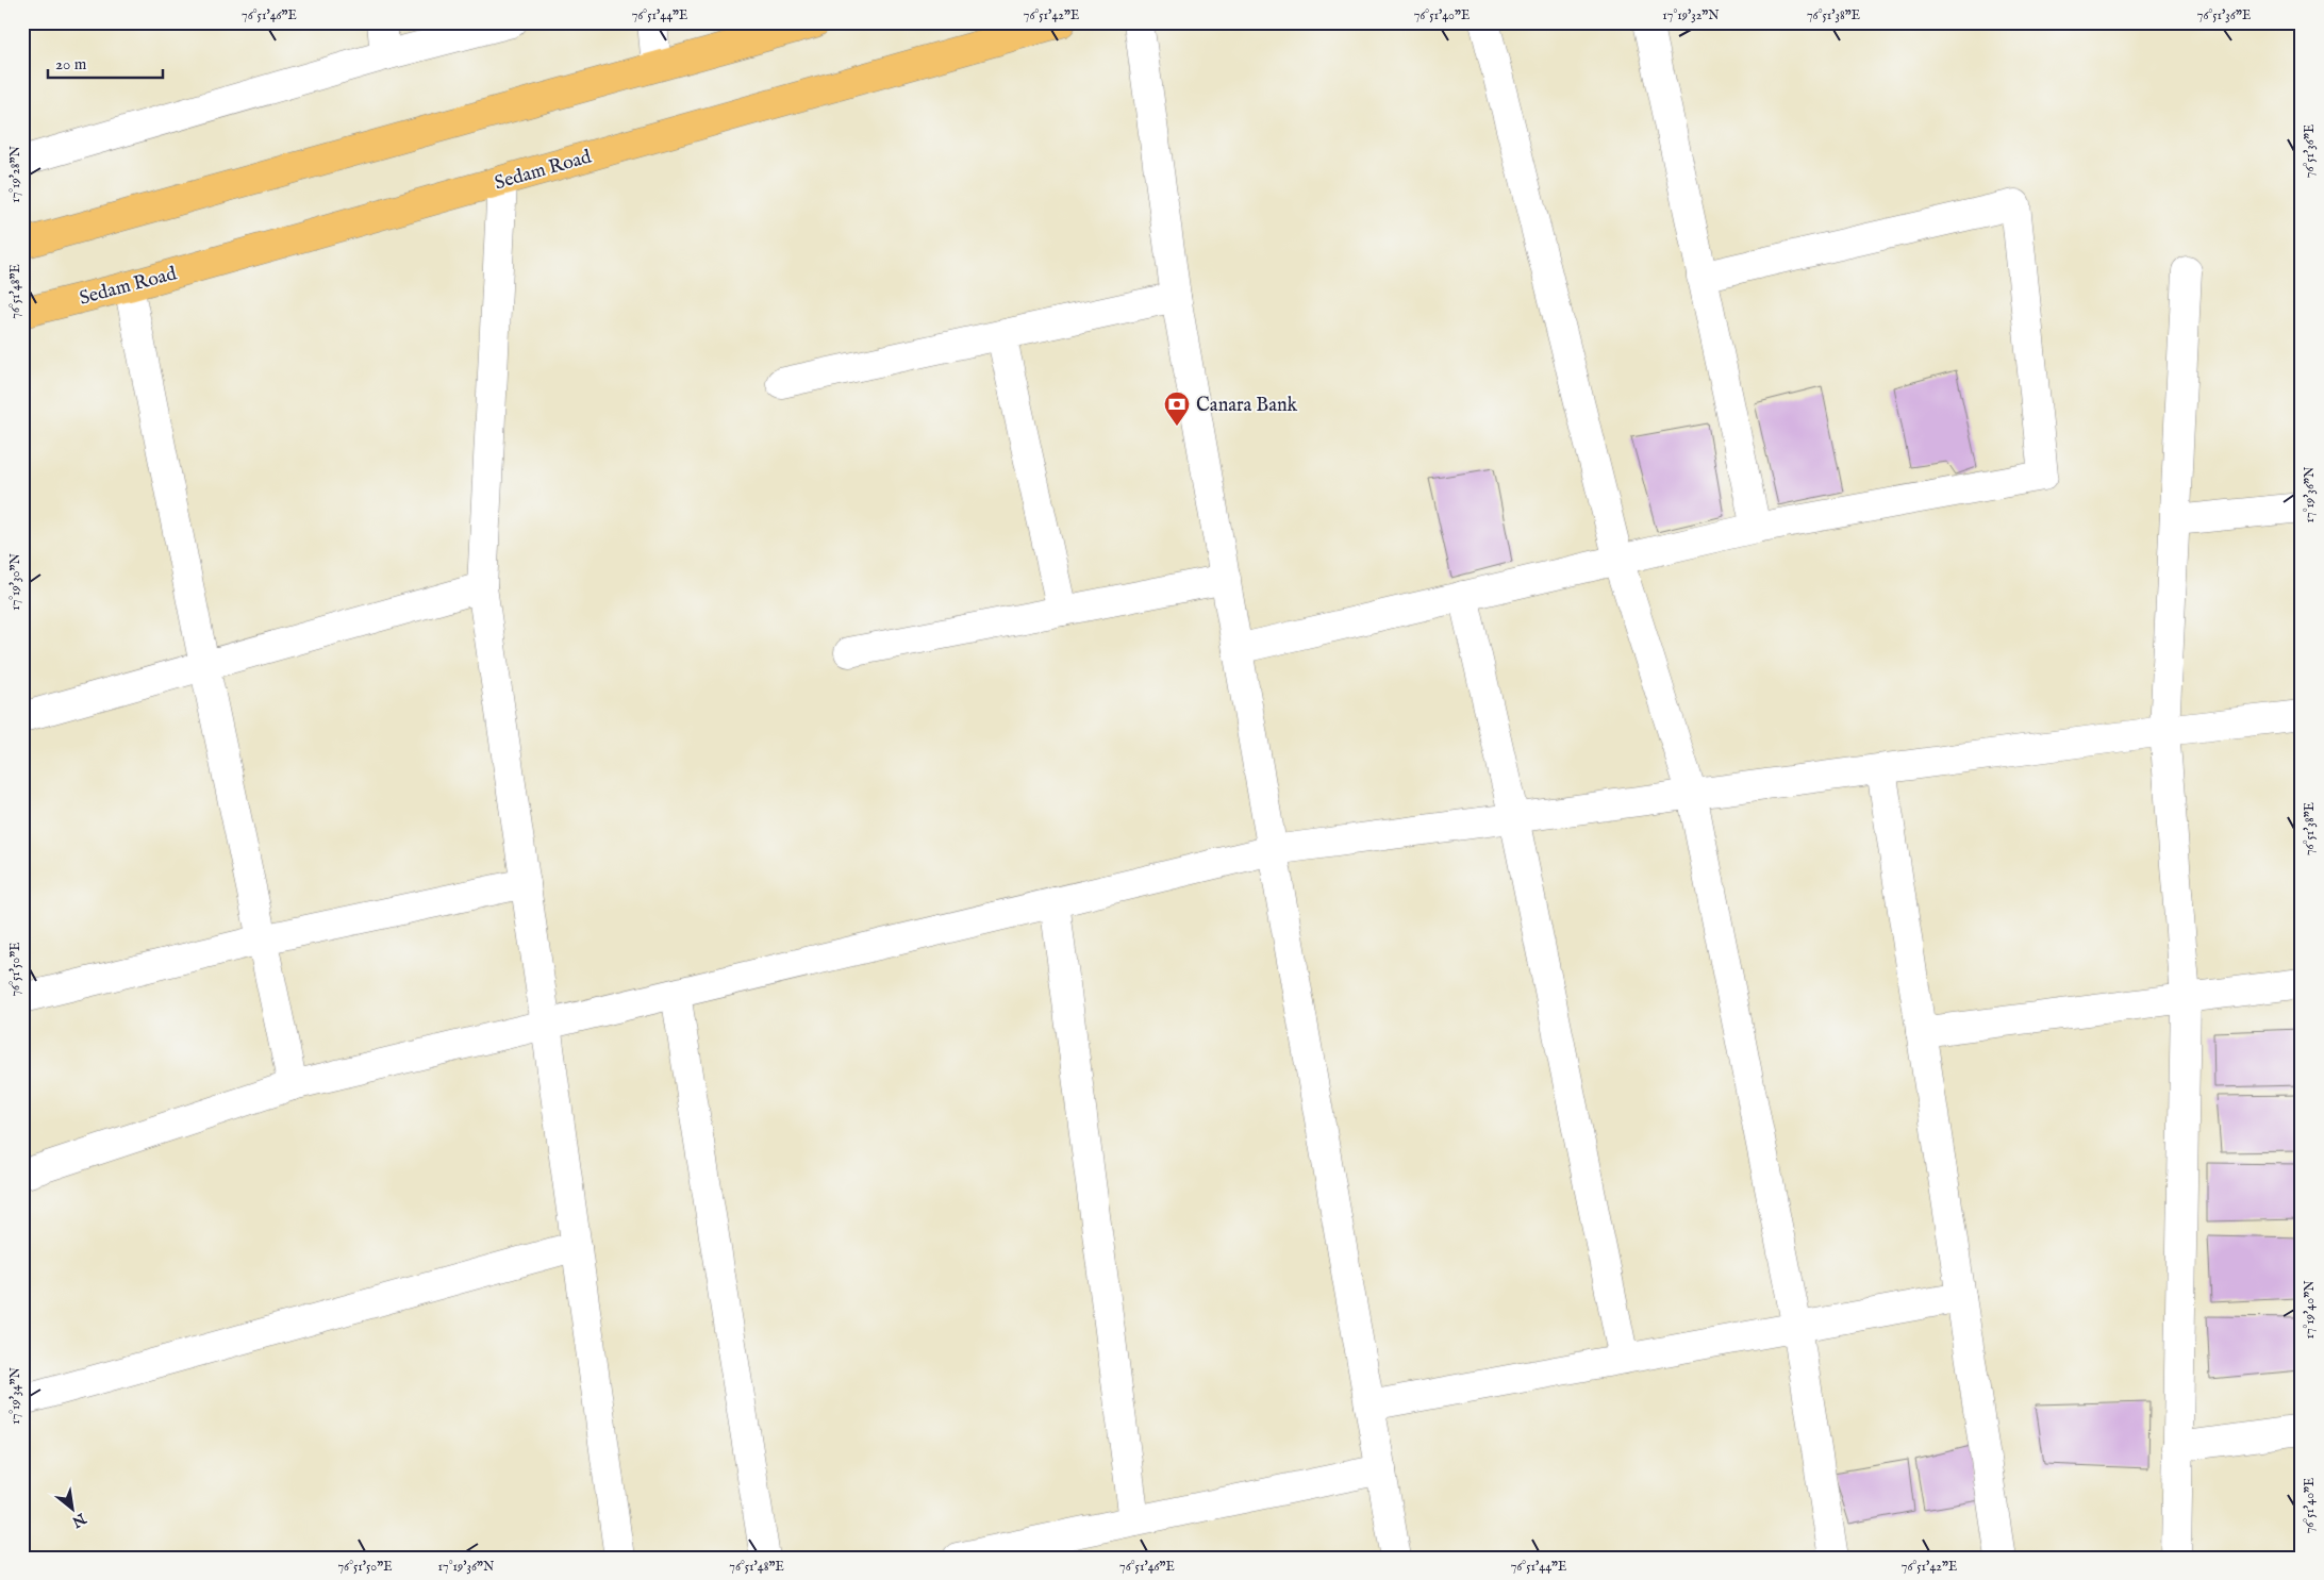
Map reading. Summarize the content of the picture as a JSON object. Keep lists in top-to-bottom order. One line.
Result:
{"streets":{"main road":["Sedam Road"]},"places":{"bank":["Canara Bank"]},"scale_bar":"20 m","north":"bottom right","coordinates":["76°51'46\"E","76°51'44\"E","76°51'42\"E","76°51'40\"E","17°19'32\"N","76°51'38\"E","76°51'36\"E","17°19'28\"N","76°51'48\"E","17°19'36\"N","17°19'30\"N","76°51'50\"E","17°19'40\"N","17°19'34\"N"]}
